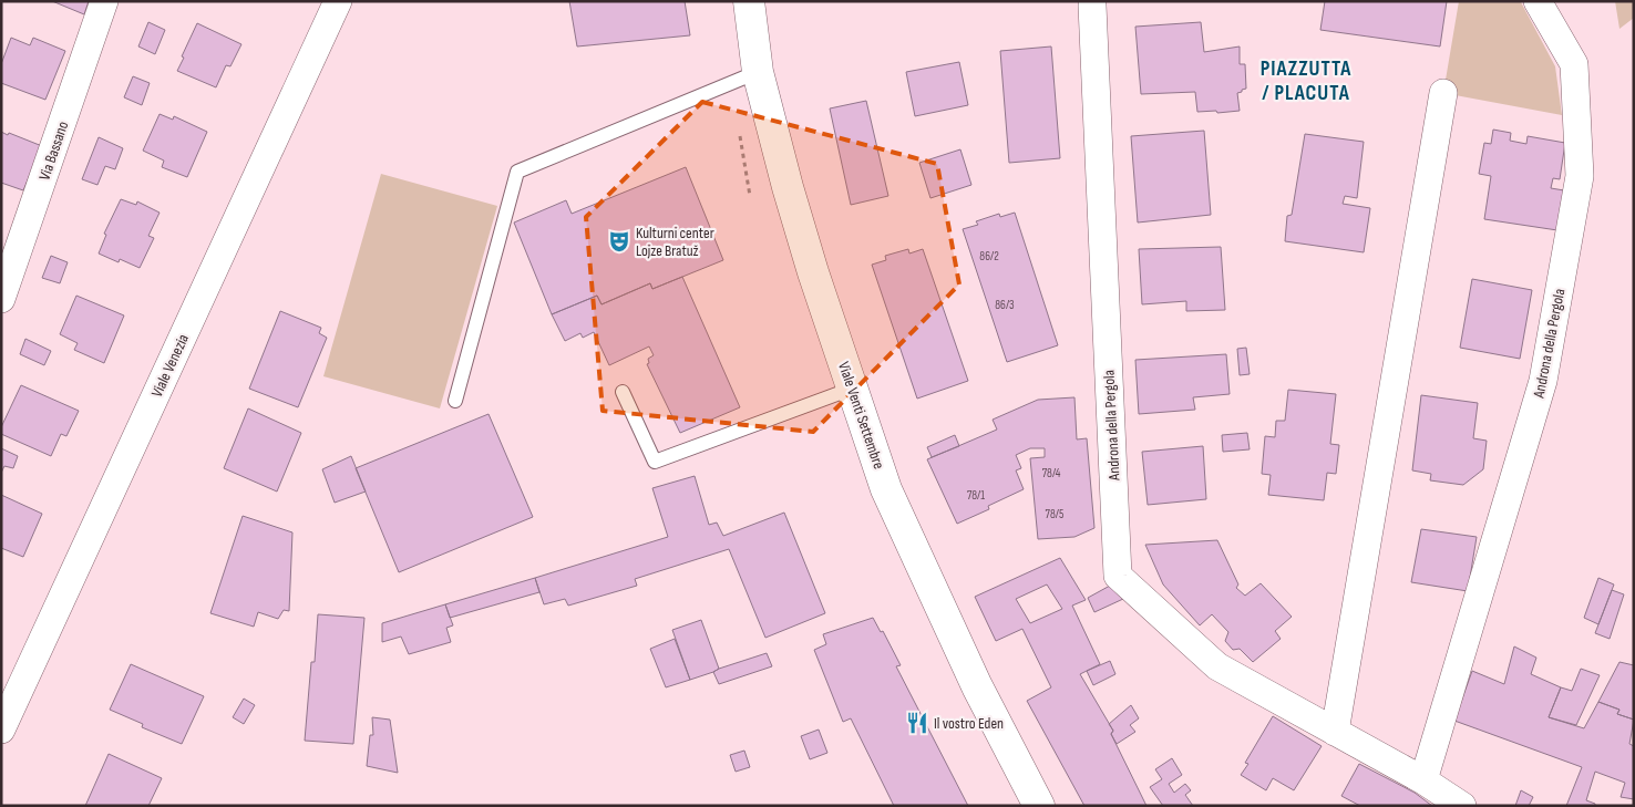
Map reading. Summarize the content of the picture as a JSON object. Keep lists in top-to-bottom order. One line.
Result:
{"streets":{"main road":["Viale Venti Settembre"],"street":["Via Bassano","Androna della Pergola","Viale Venezia"]},"districts":["PIAZZUTTA / PLACUTA"],"places":{"theatre":["Kulturni center Lojze Bratuž"],"restaurant":["Il vostro Eden"]},"house_numbers":["86/2","86/3","78/4","78/1","78/5"]}
